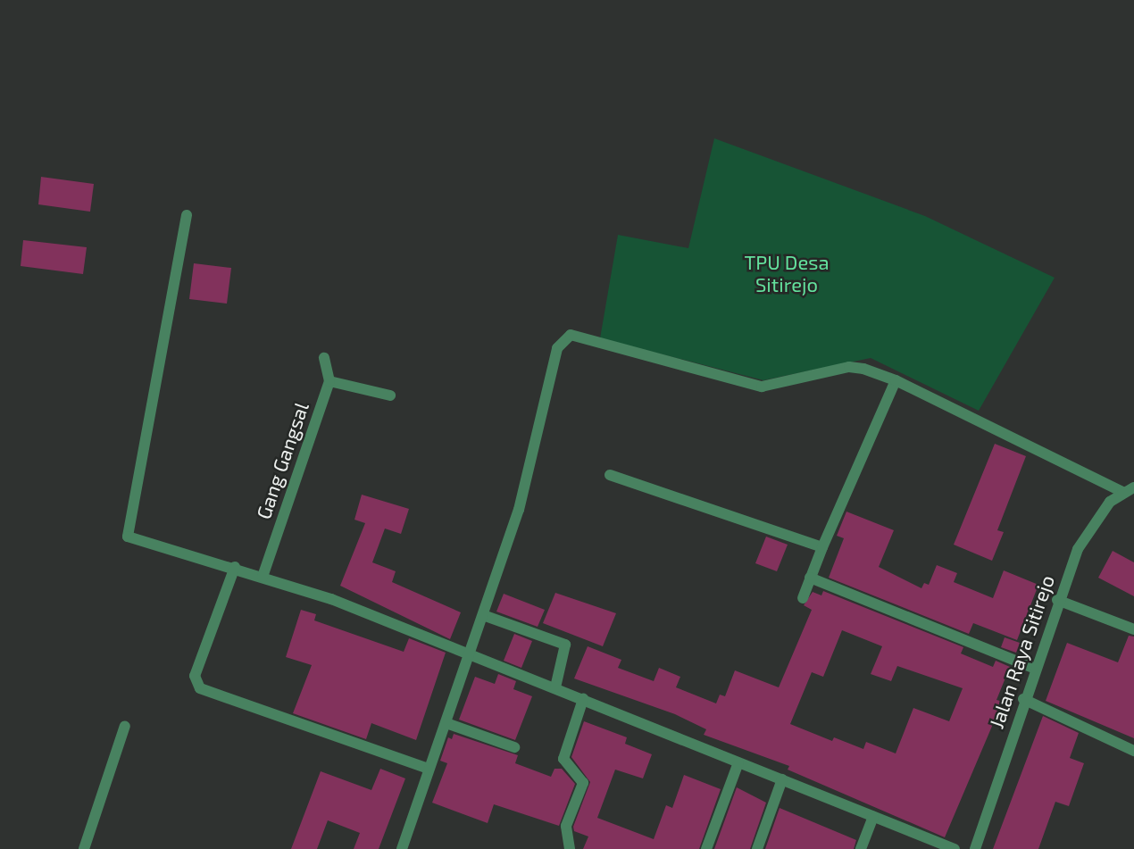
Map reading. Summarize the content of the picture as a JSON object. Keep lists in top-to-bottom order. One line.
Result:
{"streets":{"street":["Gang Gangsal","Jalan Raya Sitirejo"]},"parks":["TPU Desa Sitirejo"]}
